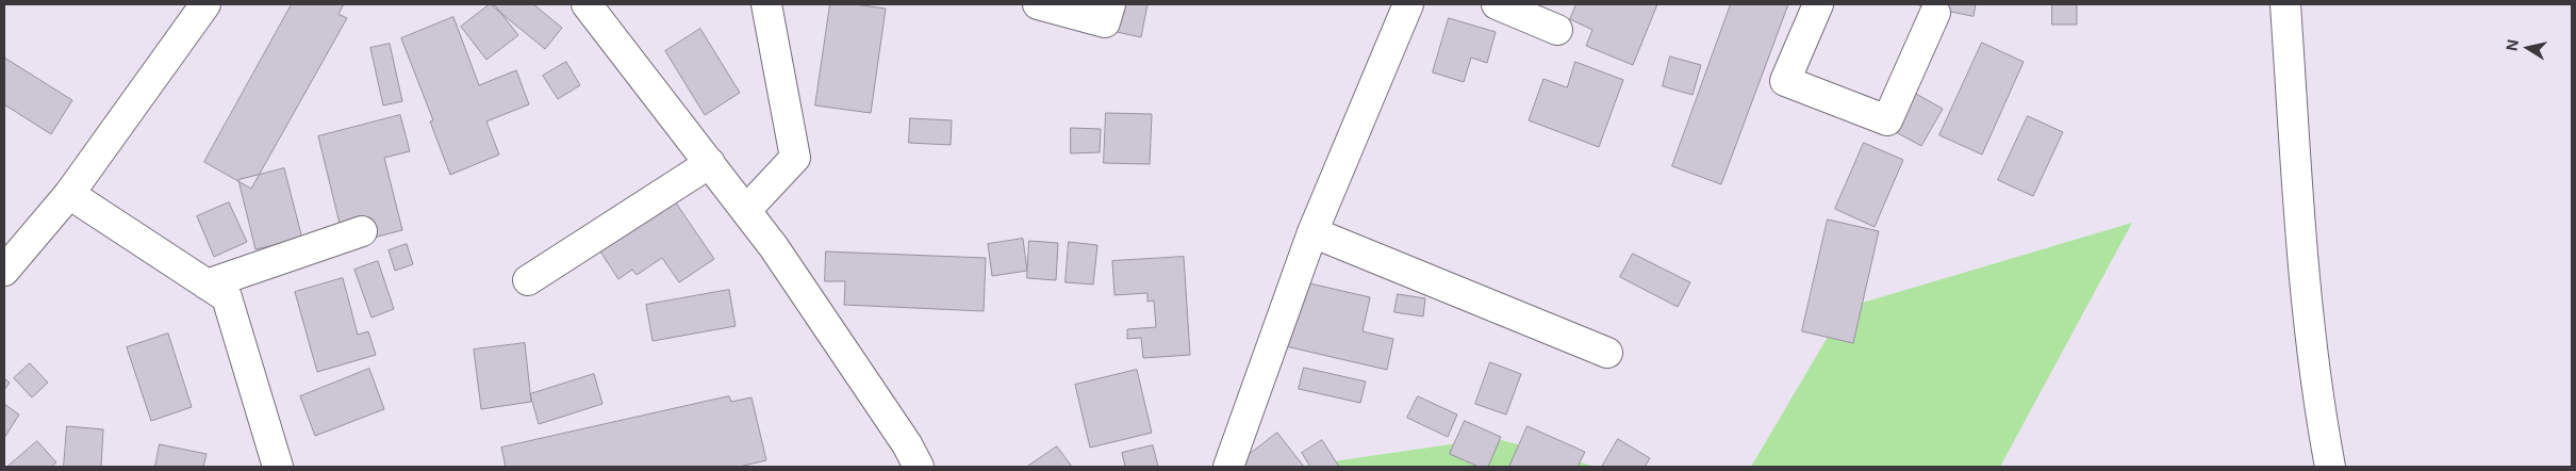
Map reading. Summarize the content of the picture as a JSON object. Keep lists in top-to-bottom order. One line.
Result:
{"north":"left"}
